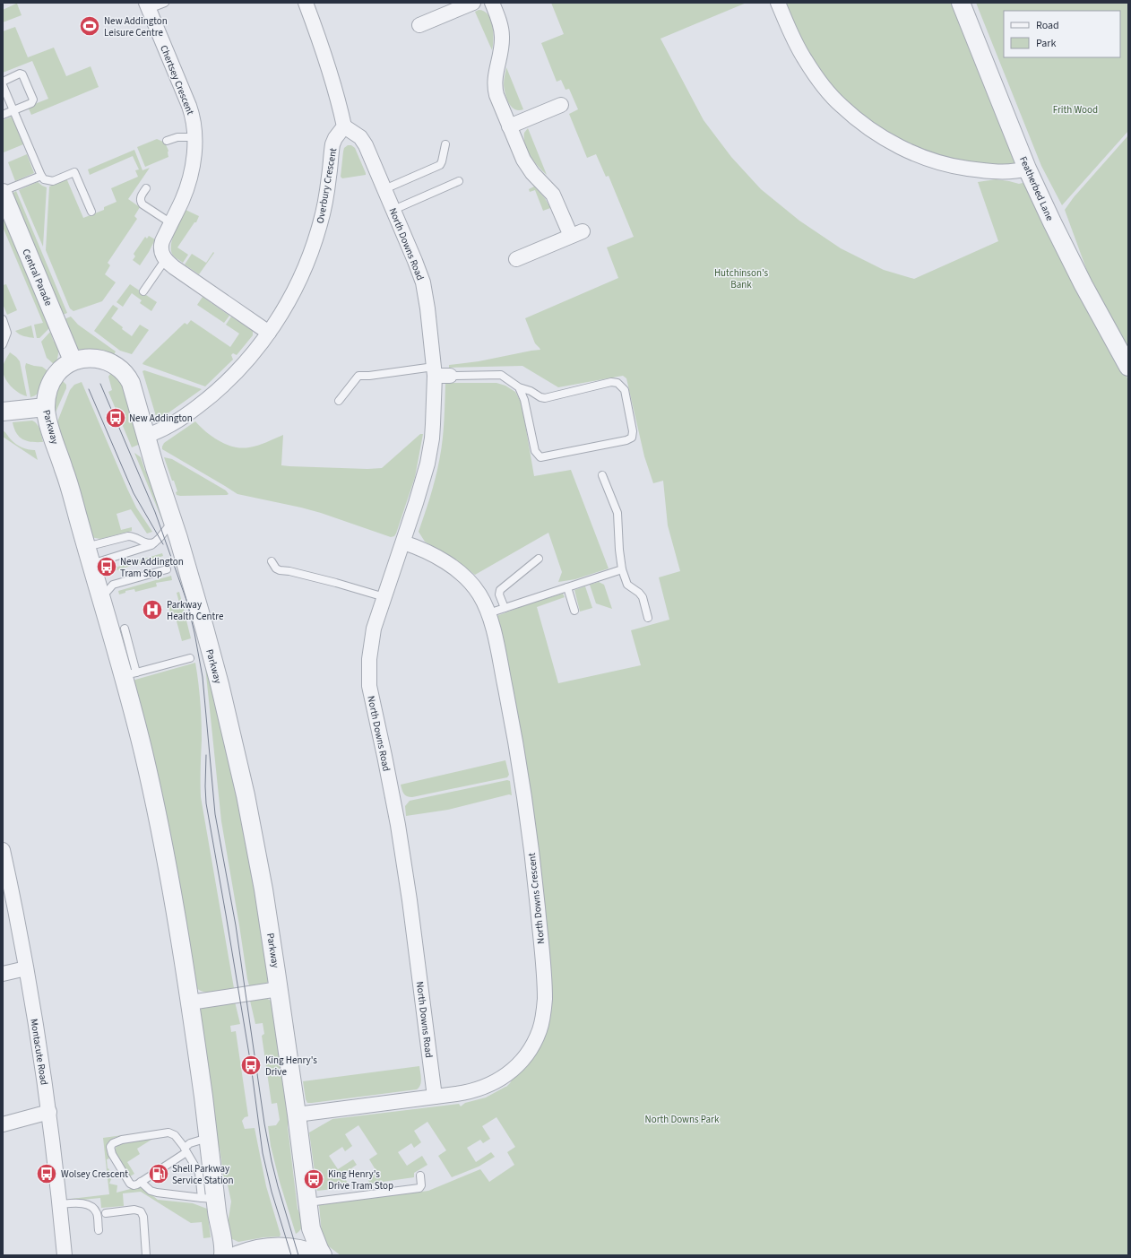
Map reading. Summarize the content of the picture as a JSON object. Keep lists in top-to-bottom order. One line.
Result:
{"streets":{"street":["Chertsey Crescent","Overbury Crescent","Featherbed Lane","North Downs Road","Central Parade","Parkway","North Downs Crescent","Montacute Road"]},"crossings":[["Overbury Crescent","North Downs Road"],["Overbury Crescent","Parkway"],["North Downs Road","North Downs Crescent"],["Central Parade","Parkway"],["Parkway","North Downs Crescent"]],"parks":["Frith Wood","Hutchinson's Bank","North Downs Park"],"places":{"sports":["New Addington Leisure Centre"],"bus stop":["New Addington","New Addington Tram Stop","King Henry's Drive","Wolsey Crescent","King Henry's Drive Tram Stop"],"hospital":["Parkway Health Centre"],"fuel station":["Shell Parkway Service Station"]},"legend":["Road","Park"]}
